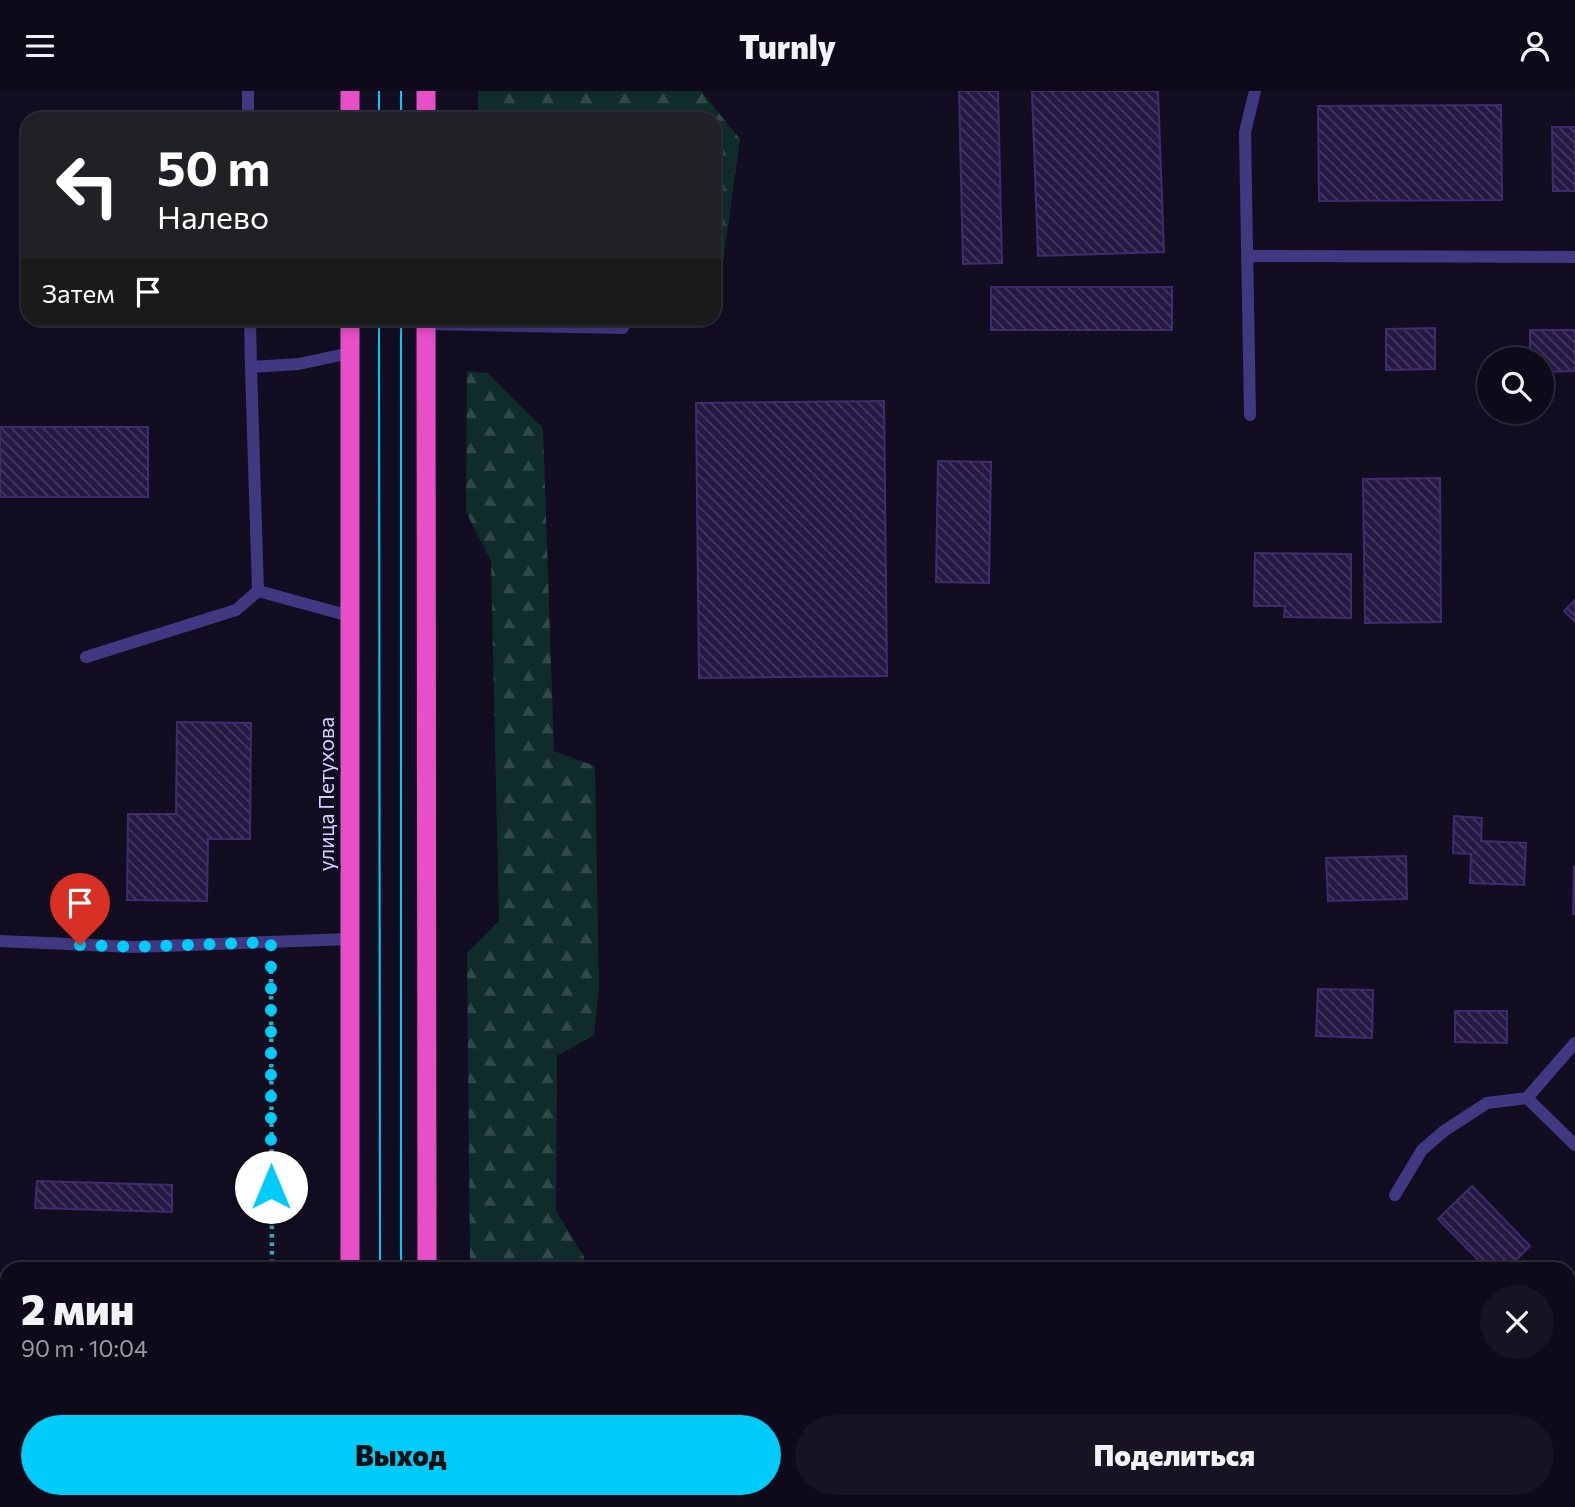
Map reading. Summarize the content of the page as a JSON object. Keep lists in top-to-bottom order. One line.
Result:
{"streets":{"highway":["улица Петухова"]},"page":{"header":"Turnly","turn":["50 m","Налево"],"then":"Затем","heading":["2 мин","90 m · 10:04"],"buttons":["Выход","Поделиться"]}}
